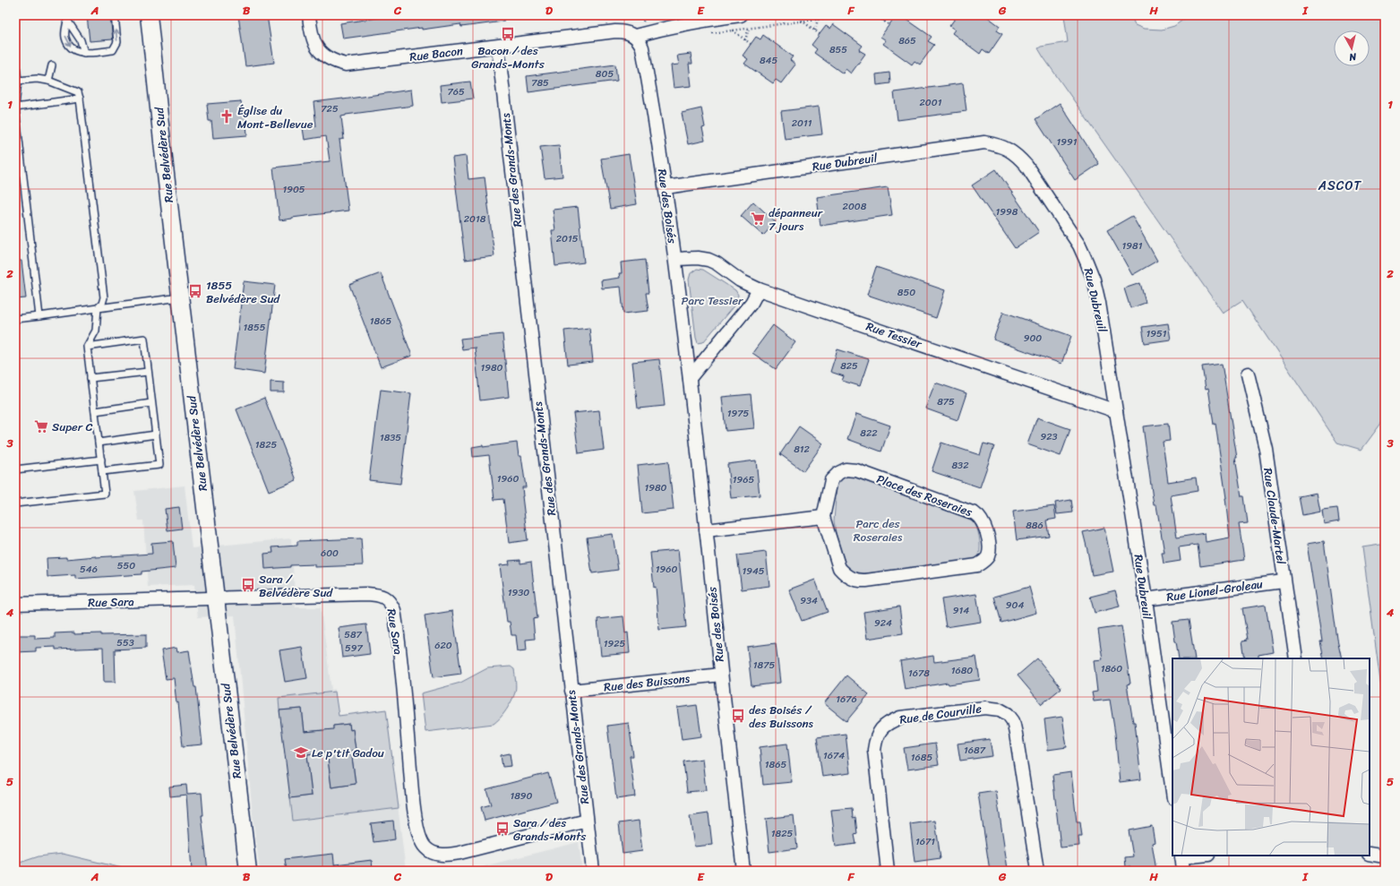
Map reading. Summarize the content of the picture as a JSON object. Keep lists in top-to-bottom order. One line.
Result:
{"streets":{"street":["Rue Bacon","Rue Belvédère Sud","Rue Dubreuil","Rue des Grands-Monts","Rue des Boisés","Rue Tessier","Place des Roseraies","Rue Claude-Martel","Rue Lionel-Groleau","Rue Sara","Rue des Buissons","Rue de Courville"]},"crossings":[["Rue Bacon","Rue des Grands-Monts"],["Rue Bacon","Rue des Boisés"],["Rue Belvédère Sud","Rue Sara"],["Rue Dubreuil","Rue des Boisés"],["Rue Dubreuil","Rue Tessier"],["Rue Dubreuil","Rue Lionel-Groleau"],["Rue des Grands-Monts","Rue Sara"],["Rue des Grands-Monts","Rue des Buissons"],["Rue des Boisés","Rue Tessier"],["Rue des Boisés","Rue des Buissons"],["Rue Claude-Martel","Rue Lionel-Groleau"]],"districts":["ASCOT"],"parks":["Parc Tessier","Parc des Roseraies"],"places":{"bus stop":["Bacon / des Grands-Monts","1855 Belvédère Sud","Sara / Belvédère Sud","des Boisés / des Buissons","Sara / des Grands-Monts"],"church":["Église du Mont-Bellevue"],"supermarket":["dépanneur 7 jours","Super C"],"school or university":["Le p'tit Gadou"]},"house_numbers":["865","855","845","805","785","765","2001","725","2011","1991","1905","2008","1998","2018","2015","1981","850","1865","1855","1951","900","825","1980","875","1975","822","923","1835","1825","812","832","1960","1965","1980","886","600","550","546","1960","1945","1930","934","904","914","924","587","553","1925","620","597","1875","1860","1680","1678","1676","1687","1674","1685","1865","1890","1825","1671"],"north":"bottom","grid":{"columns":["A","B","C","D","E","F","G","H","I"],"rows":["1","2","3","4","5"]}}
